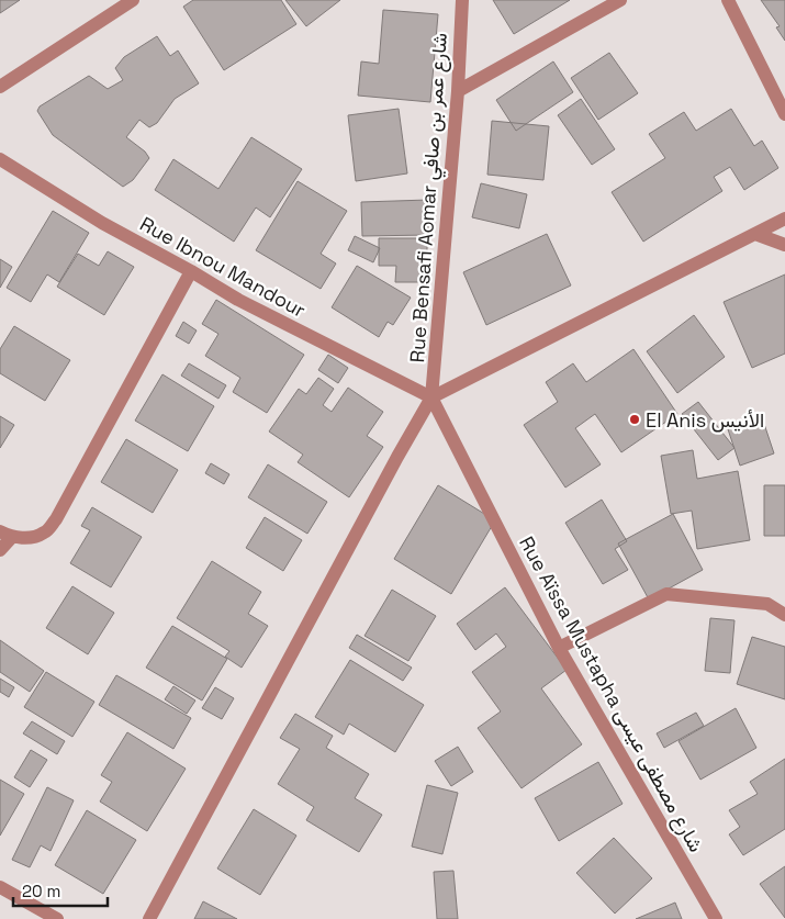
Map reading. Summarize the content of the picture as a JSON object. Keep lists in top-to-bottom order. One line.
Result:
{"streets":{"street":["Rue Bensafi Aomar شارع عمر بن صافي","Rue Ibnou Mandour","Rue Aïssa Mustapha شارع مصطفى عيسى"]},"crossings":[["Rue Bensafi Aomar شارع عمر بن صافي","Rue Ibnou Mandour"],["Rue Bensafi Aomar شارع عمر بن صافي","Rue Aïssa Mustapha شارع مصطفى عيسى"],["Rue Ibnou Mandour","Rue Aïssa Mustapha شارع مصطفى عيسى"]],"places":["El Anis الأنيس"],"scale_bar":"20 m"}
